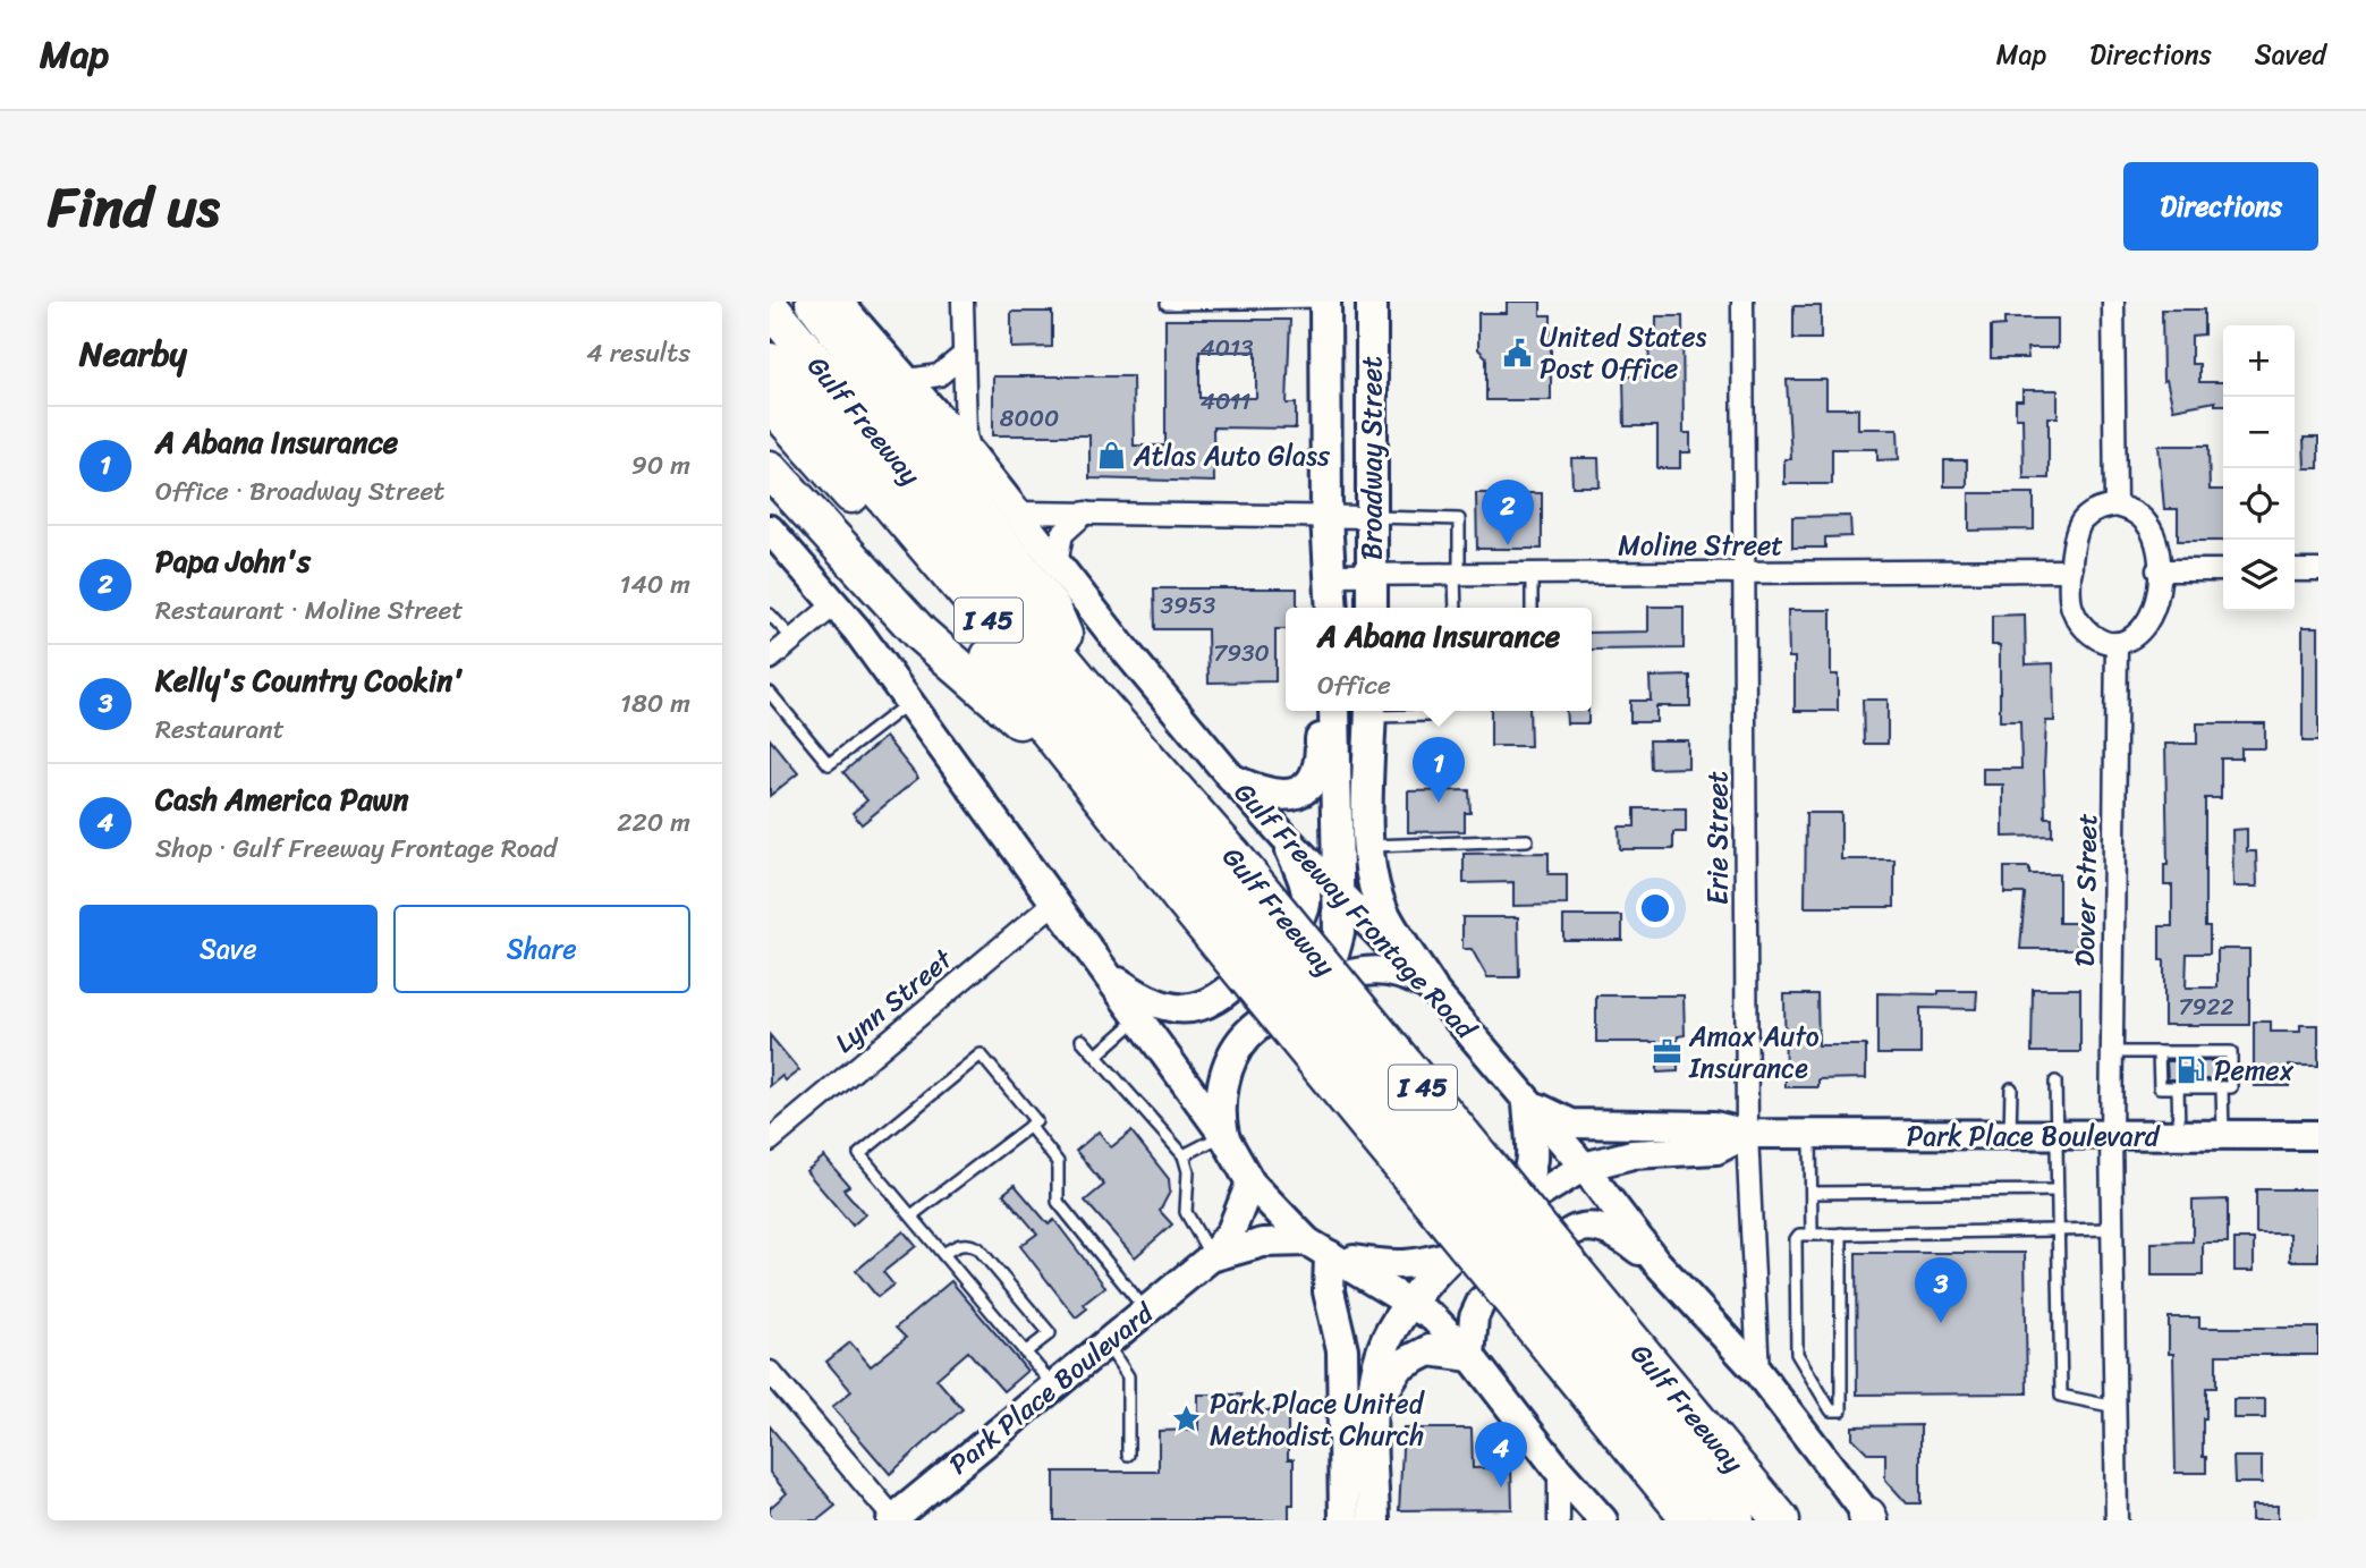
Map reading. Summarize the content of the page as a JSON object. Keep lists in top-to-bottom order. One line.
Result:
{"streets":{"highway":["Gulf Freeway","I 45"],"main road":["Broadway Street","Gulf Freeway Frontage Road","Park Place Boulevard"],"street":["Moline Street","Erie Street","Dover Street","Lynn Street"]},"crossings":[["Broadway Street","Moline Street"],["Moline Street","Erie Street"],["Moline Street","Dover Street"],["Erie Street","Gulf Freeway Frontage Road"],["Erie Street","Park Place Boulevard"],["Dover Street","Park Place Boulevard"],["Gulf Freeway Frontage Road","Park Place Boulevard"]],"places":{"public building":["United States Post Office"],"shop":["Atlas Auto Glass"],"office":["Amax Auto Insurance"],"fuel station":["Pemex"],"place":["Park Place United Methodist Church"]},"house_numbers":["4013","4011","8000","3953","7930","7922"],"page":{"header":"Map","nav":["Map","Directions","Saved"],"title":"Find us","buttons":["Directions",["Save","Share"]],"heading":["Nearby","4 results"],"map_buttons":["+","−"],"list":[{"mark":"1","name":"A Abana Insurance","note":"Office · Broadway Street","value":"90 m"},{"mark":"2","name":"Papa John's","note":"Restaurant · Moline Street","value":"140 m"},{"mark":"3","name":"Kelly's Country Cookin'","note":"Restaurant","value":"180 m"},{"mark":"4","name":"Cash America Pawn","note":"Shop · Gulf Freeway Frontage Road","value":"220 m"}],"pins":["2","1","3","4"],"popup":["A Abana Insurance","Office"]}}
